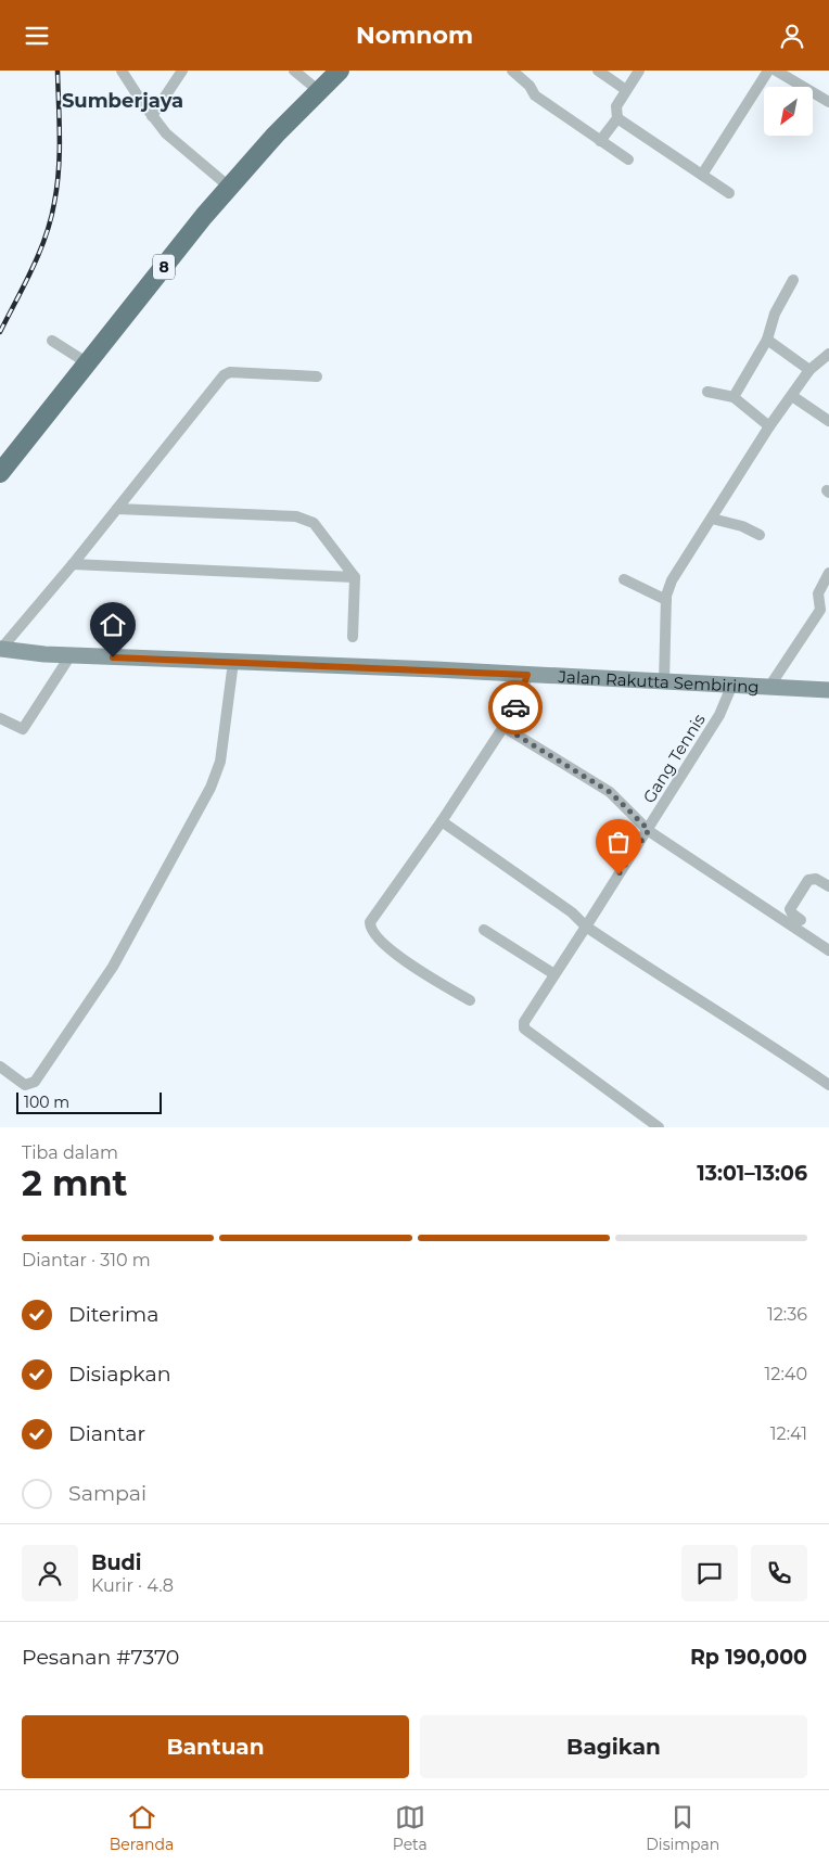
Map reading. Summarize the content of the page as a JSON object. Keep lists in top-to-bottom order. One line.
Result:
{"streets":{"highway":["8"],"main road":["Jalan Rakutta Sembiring"],"street":["Gang Tennis"]},"crossings":[["Jalan Rakutta Sembiring","Gang Tennis"]],"districts":["Sumberjaya"],"scale_bar":"100 m","north":"bottom left","page":{"header":"Nomnom","scale":"100 m","heading":["2 mnt","Tiba dalam","13:01–13:06"],"panel":["Budi","Kurir · 4.8","Pesanan #7370","Rp 190,000"],"bar":"Diantar · 310 m","list":[["Diterima","12:36"],["Disiapkan","12:40"],["Diantar","12:41"],"Sampai"],"buttons":["Bantuan","Bagikan"],"tabs":["Beranda","Peta","Disimpan"]}}
